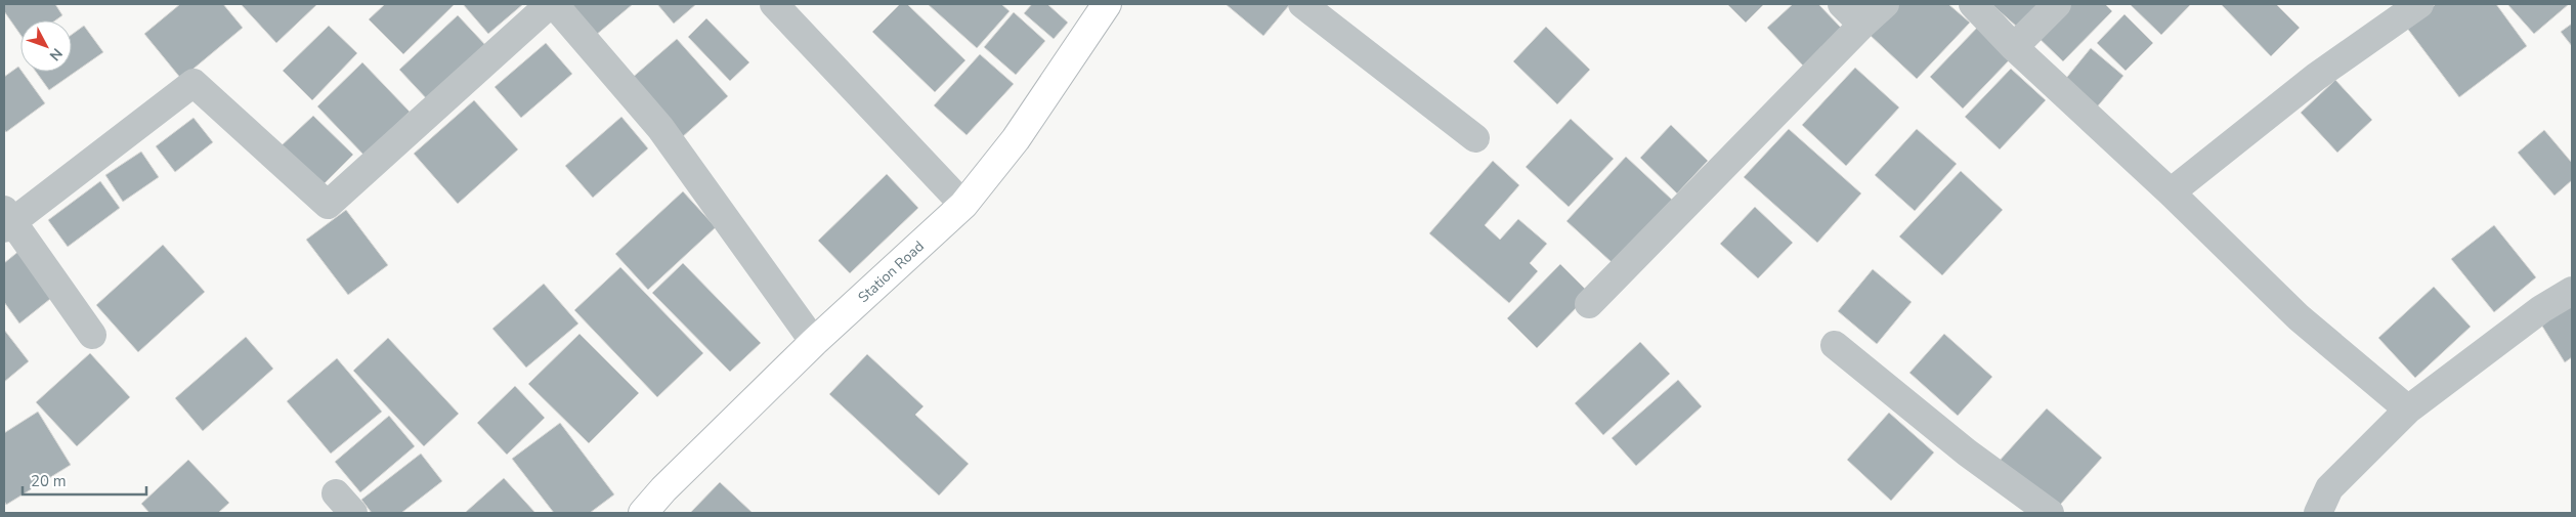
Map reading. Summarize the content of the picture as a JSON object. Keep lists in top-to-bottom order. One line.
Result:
{"streets":{"main road":["Station Road"]},"scale_bar":"20 m","north":"bottom right"}
